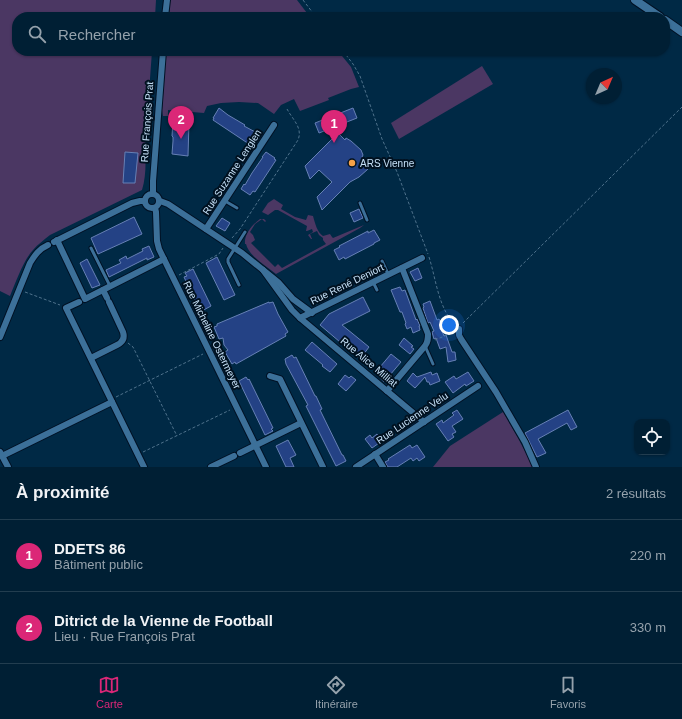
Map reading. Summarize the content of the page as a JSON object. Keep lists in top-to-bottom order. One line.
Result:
{"streets":{"street":["Rue François Prat","Rue Suzanne Lenglen","Rue René Deniort","Rue Micheline Ostermeyer","Rue Alice Milliat","Rue Lucienne Velu"]},"crossings":[["Rue François Prat","Rue Micheline Ostermeyer"],["Rue René Deniort","Rue Alice Milliat"],["Rue Alice Milliat","Rue Lucienne Velu"]],"places":["ARS Vienne"],"north":"top right","page":{"search":"Rechercher","pins":["2","1"],"heading":["À proximité","2 résultats"],"list":[{"mark":"1","name":"DDETS 86","note":"Bâtiment public","value":"220 m"},{"mark":"2","name":"Ditrict de la Vienne de Football","note":"Lieu · Rue François Prat","value":"330 m"}],"nav":["Carte","Itinéraire","Favoris"]}}
